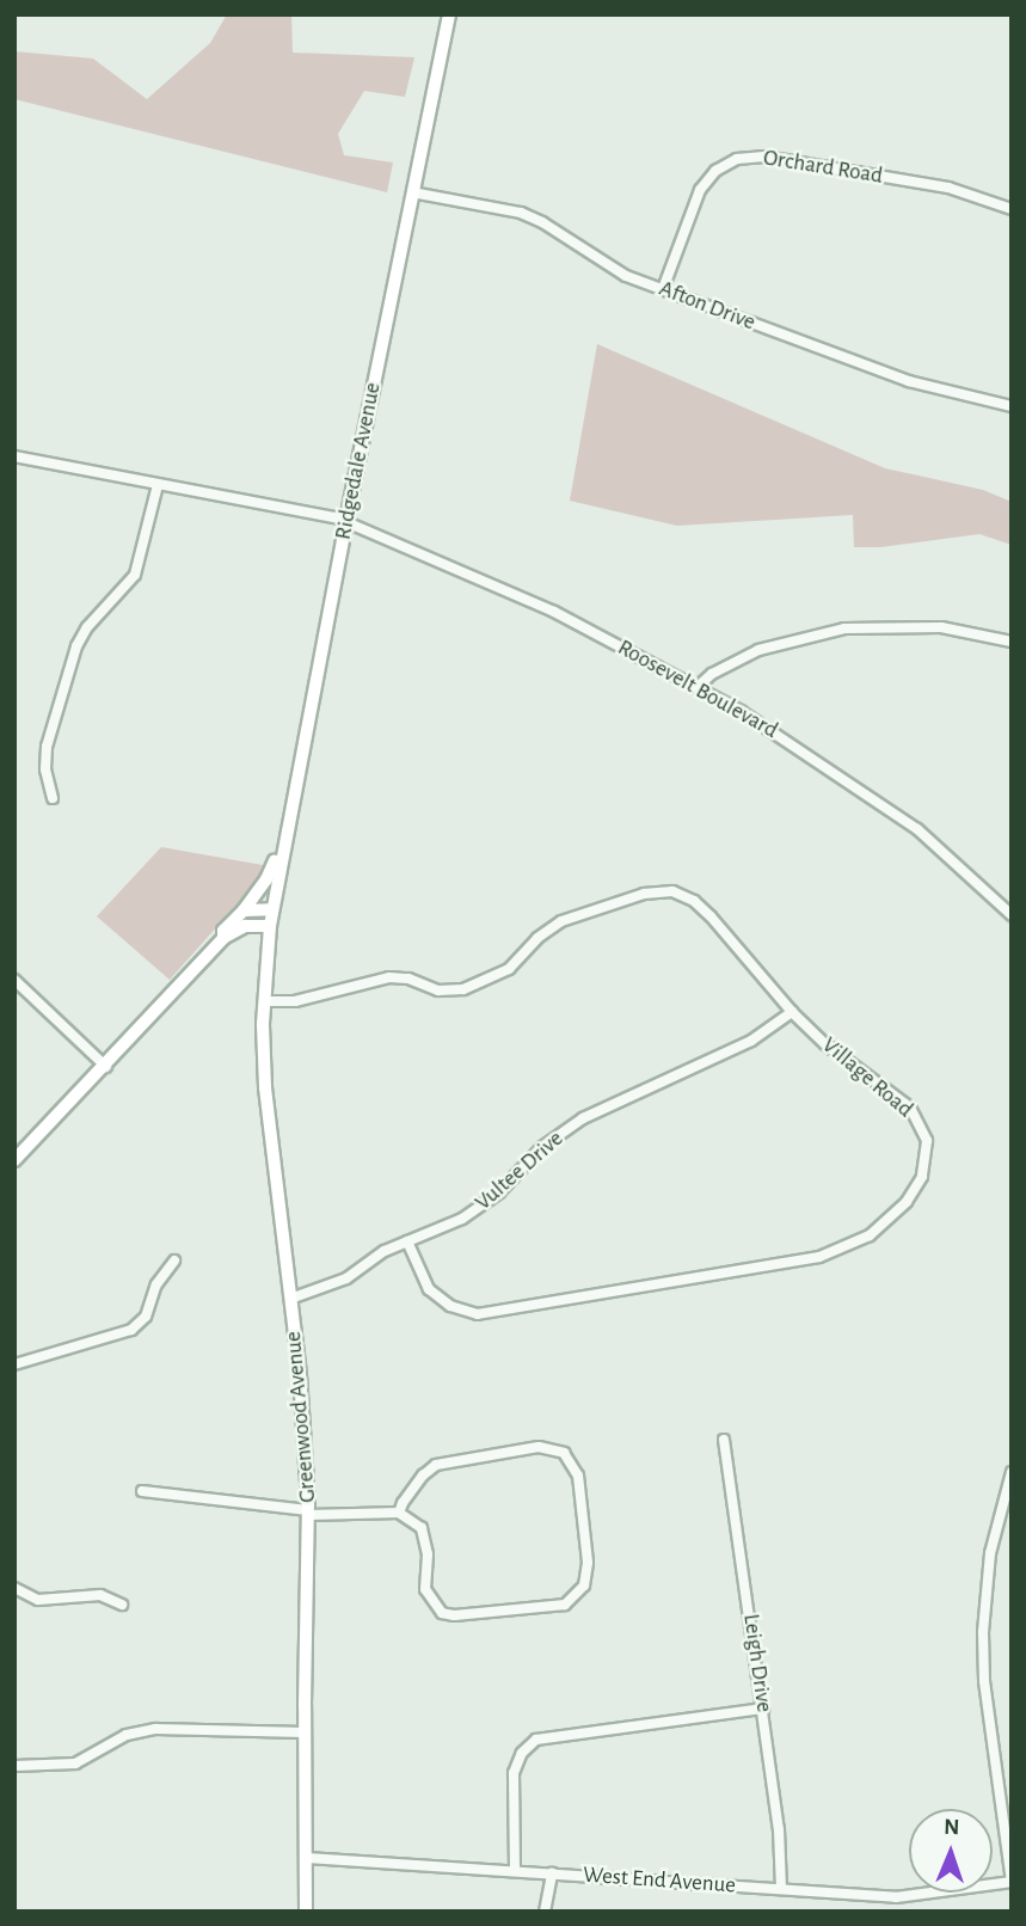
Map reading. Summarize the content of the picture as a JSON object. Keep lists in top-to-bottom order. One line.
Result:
{"streets":{"main road":["Ridgedale Avenue","Greenwood Avenue"],"street":["Orchard Road","Afton Drive","Roosevelt Boulevard","Village Road","Vultee Drive","Leigh Drive","West End Avenue"]},"crossings":[["Orchard Road","Afton Drive"],["Afton Drive","Ridgedale Avenue"],["Ridgedale Avenue","Roosevelt Boulevard"],["Ridgedale Avenue","Greenwood Avenue"],["Village Road","Vultee Drive"],["Village Road","Greenwood Avenue"],["Vultee Drive","Greenwood Avenue"],["Greenwood Avenue","West End Avenue"],["Leigh Drive","West End Avenue"]],"north":"top"}
